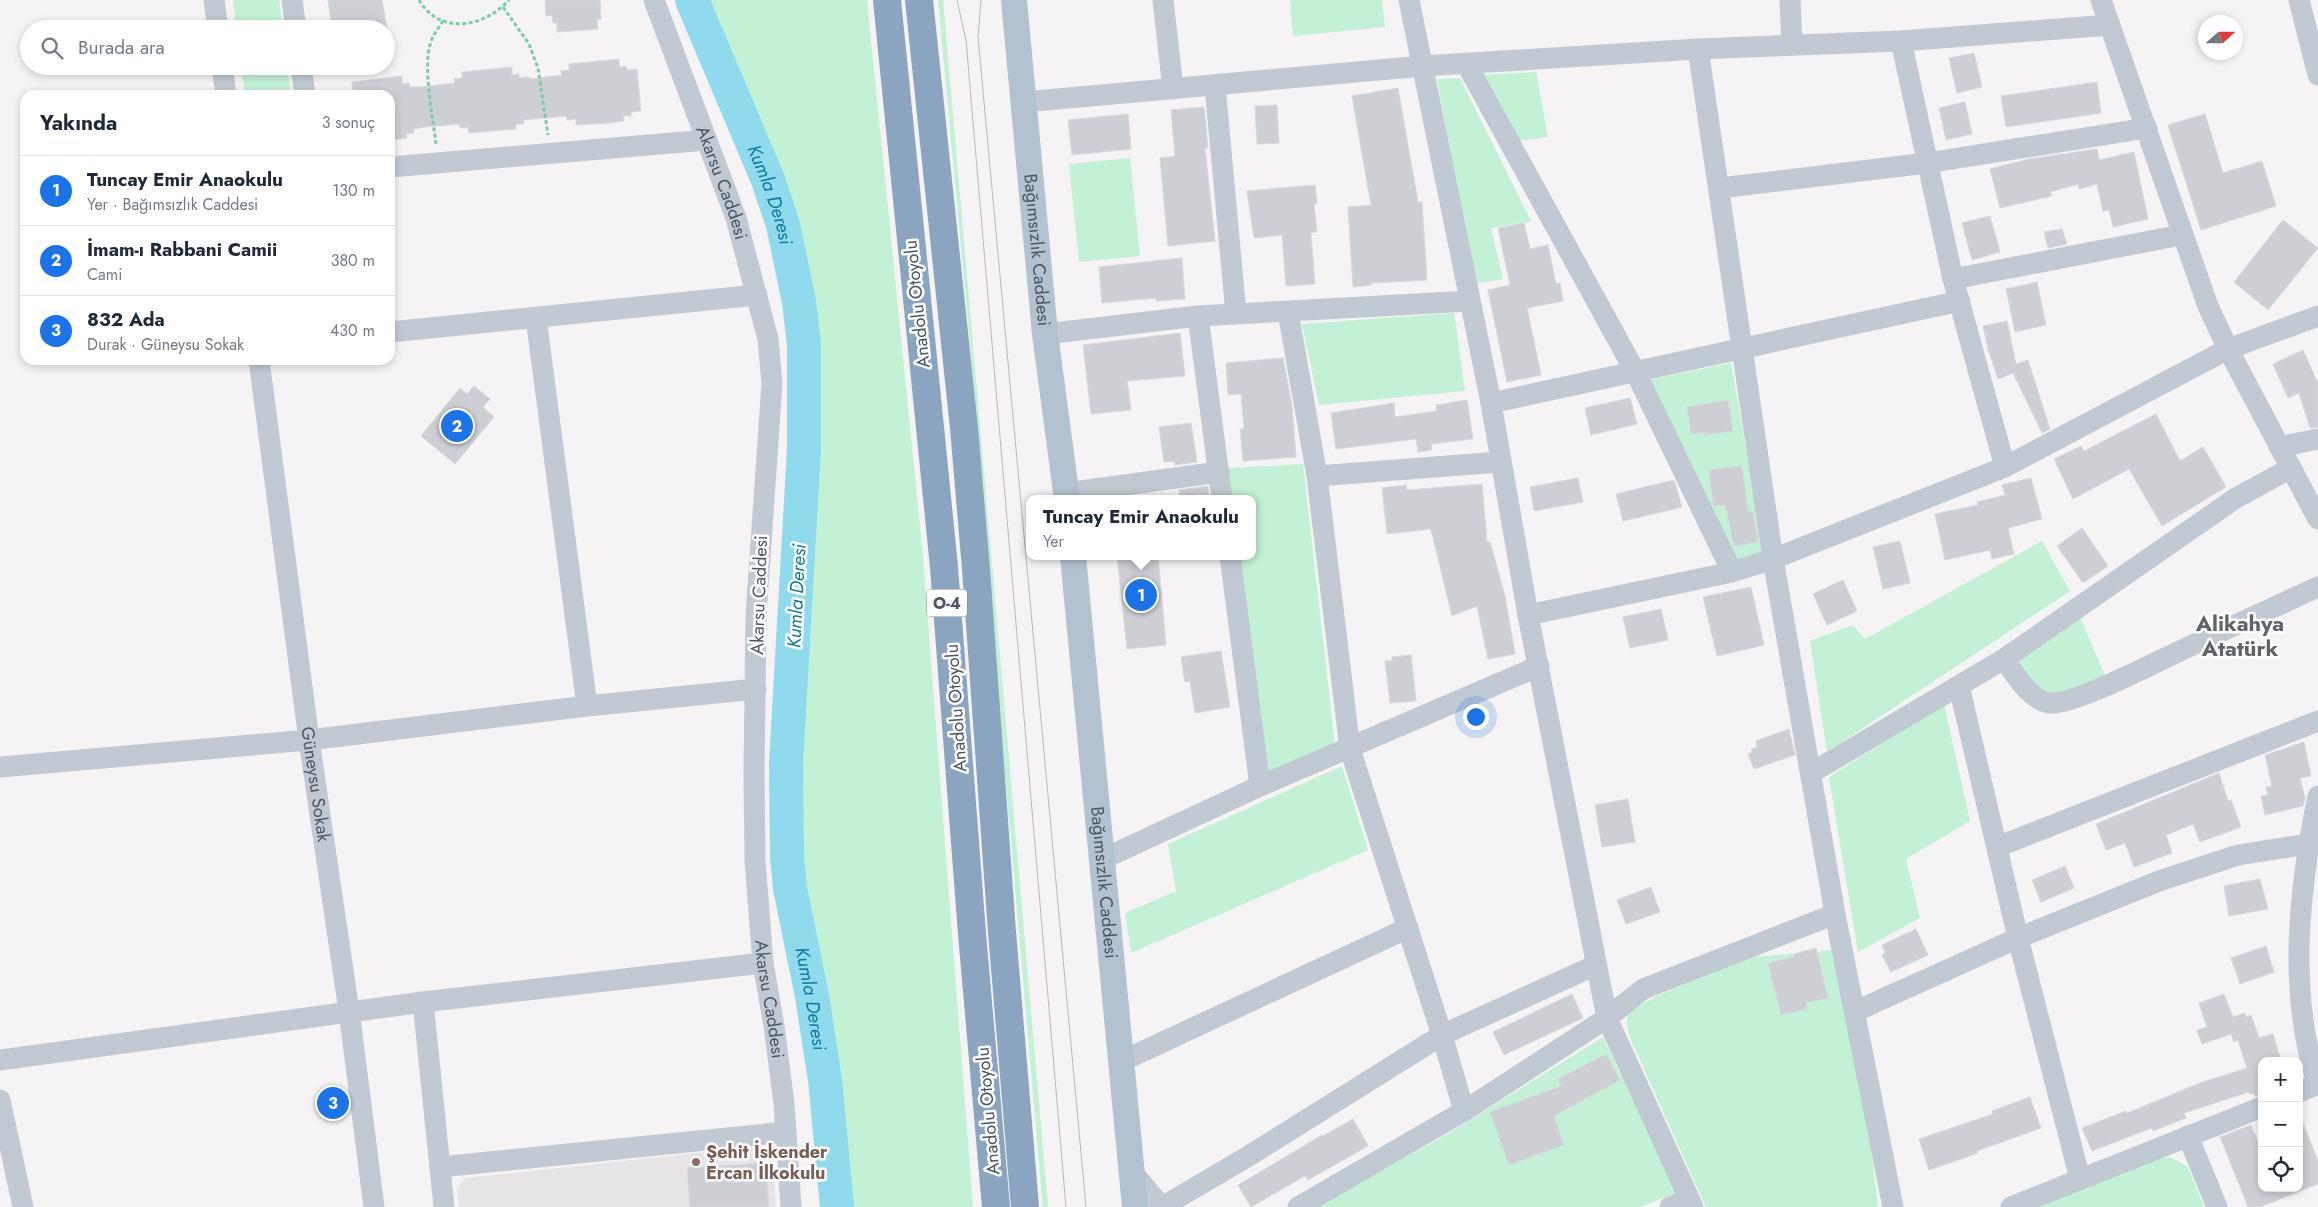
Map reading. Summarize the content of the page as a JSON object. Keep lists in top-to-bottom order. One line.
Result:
{"streets":{"highway":["Anadolu Otoyolu","O-4"],"main road":["Bağımsızlık Caddesi"],"street":["Akarsu Caddesi","Güneysu Sokak"]},"districts":["Alikahya Atatürk"],"water":["Kumla Deresi"],"places":["Şehit İskender Ercan İlkokulu"],"north":"right","page":{"search":"Burada ara","heading":["Yakında","3 sonuç"],"list":[{"mark":"1","name":"Tuncay Emir Anaokulu","note":"Yer · Bağımsızlık Caddesi","value":"130 m"},{"mark":"2","name":"İmam-ı Rabbani Camii","note":"Cami","value":"380 m"},{"mark":"3","name":"832 Ada","note":"Durak · Güneysu Sokak","value":"430 m"}],"pins":["2","1","3"],"popup":["Tuncay Emir Anaokulu","Yer"],"map_buttons":["+","−"]}}
